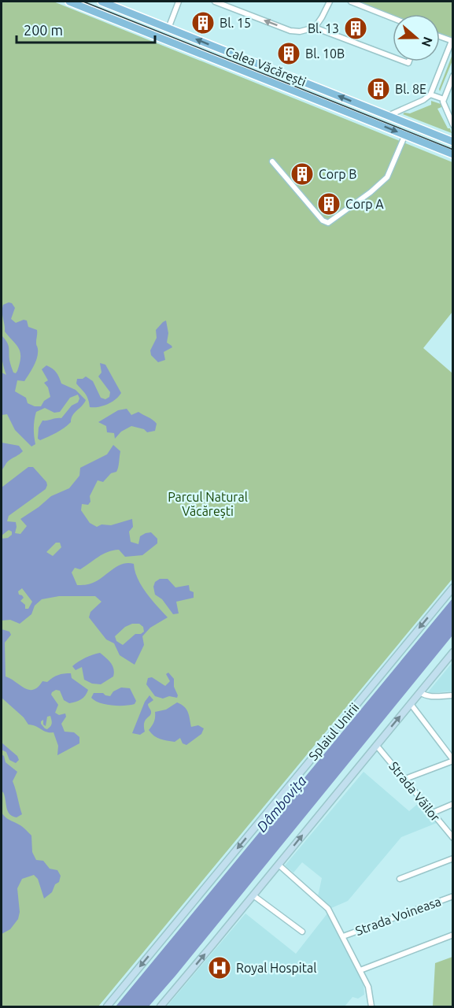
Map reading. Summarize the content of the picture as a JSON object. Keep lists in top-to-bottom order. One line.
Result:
{"streets":{"main road":["Calea Văcărești","Splaiul Unirii"],"street":["Strada Văilor","Strada Voineasa"]},"water":["Dâmbovița"],"parks":["Parcul Natural Văcărești"],"places":{"building":["Bl. 15","Bl. 13","Bl. 10B","Bl. 8E","Corp B","Corp A"],"hospital":["Royal Hospital"]},"scale_bar":"200 m","north":"right"}
